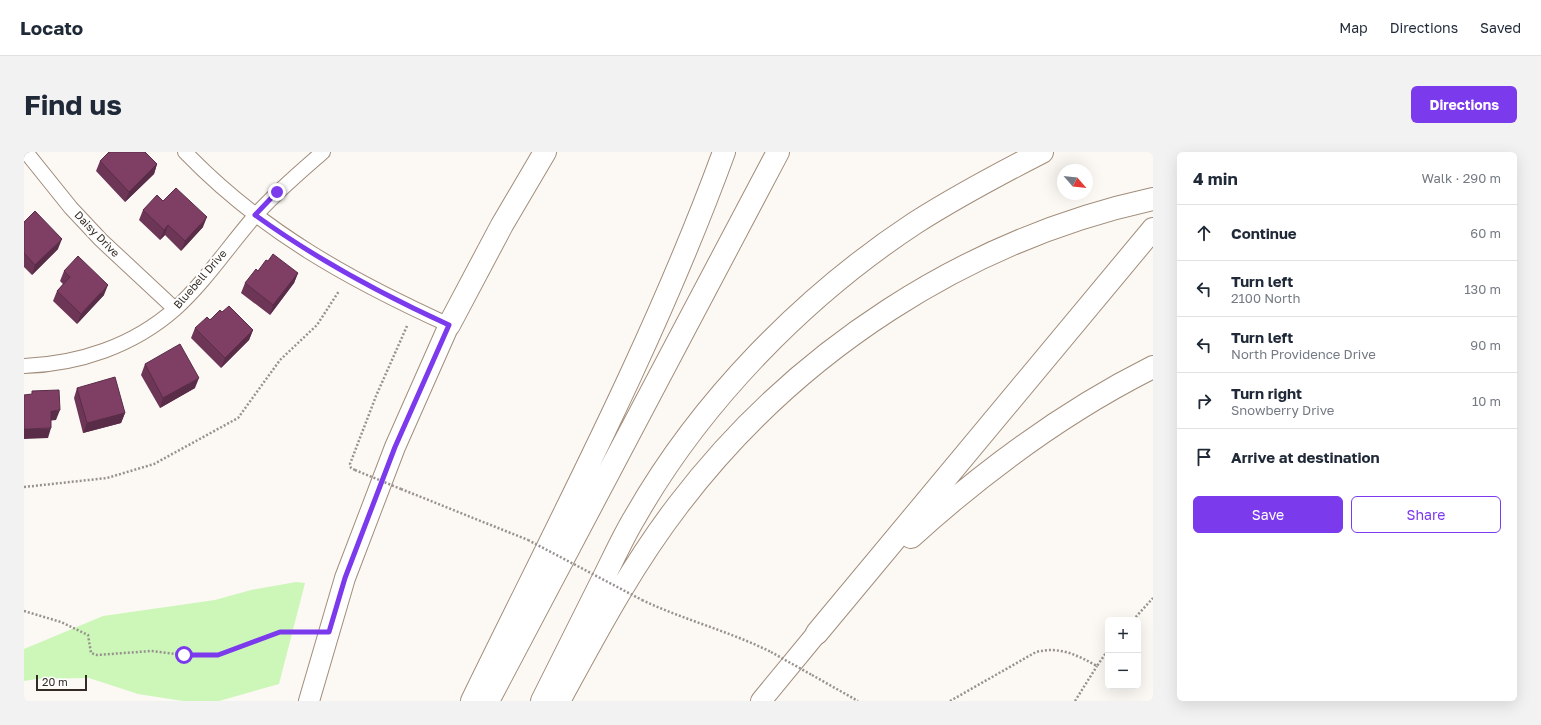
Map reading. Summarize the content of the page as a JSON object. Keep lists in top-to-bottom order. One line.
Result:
{"streets":{"street":["Daisy Drive","Bluebell Drive"]},"crossings":[["Daisy Drive","Bluebell Drive"]],"scale_bar":"20 m","north":"bottom right","page":{"header":"Locato","nav":["Map","Directions","Saved"],"buttons":["Directions",["Save","Share"]],"title":"Find us","heading":["4 min","Walk · 290 m"],"list":[["Continue","60 m"],["Turn left","2100 North","130 m"],["Turn left","North Providence Drive","90 m"],["Turn right","Snowberry Drive","10 m"],"Arrive at destination"],"map_buttons":["+","−"],"scale":"20 m"}}
